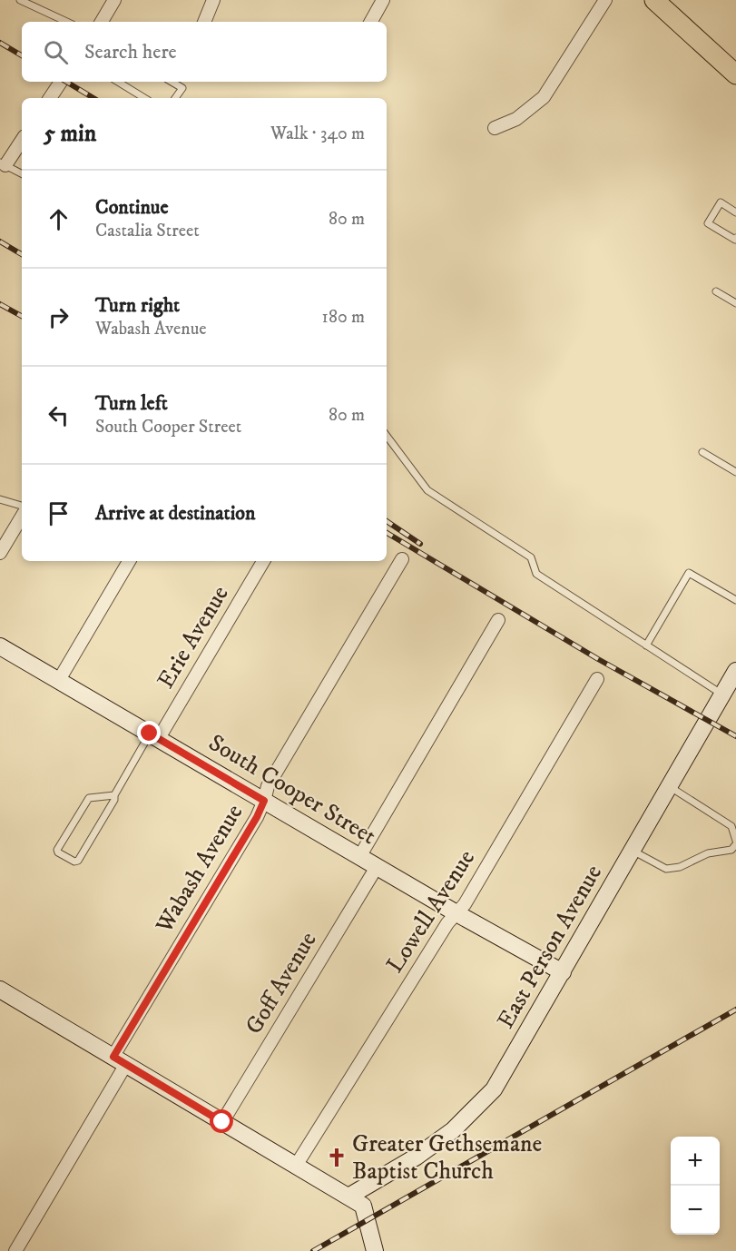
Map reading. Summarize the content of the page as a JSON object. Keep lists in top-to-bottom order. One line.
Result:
{"streets":{"street":["Erie Avenue","South Cooper Street","Wabash Avenue","Lowell Avenue","East Person Avenue","Goff Avenue"]},"crossings":[["Erie Avenue","South Cooper Street"],["South Cooper Street","Wabash Avenue"],["South Cooper Street","Lowell Avenue"],["South Cooper Street","East Person Avenue"],["South Cooper Street","Goff Avenue"]],"places":{"church":["Greater Gethsemane Baptist Church"]},"page":{"search":"Search here","heading":["5 min","Walk · 340 m"],"list":[["Continue","Castalia Street","80 m"],["Turn right","Wabash Avenue","180 m"],["Turn left","South Cooper Street","80 m"],"Arrive at destination"],"map_buttons":["+","−"]}}
